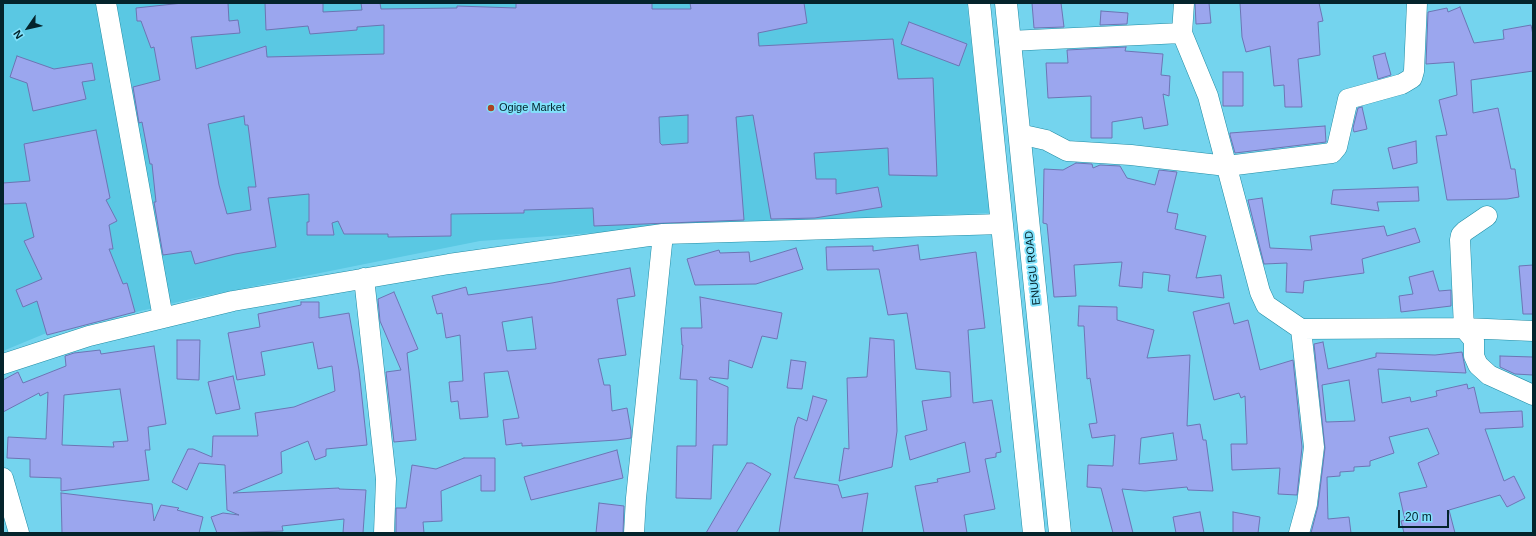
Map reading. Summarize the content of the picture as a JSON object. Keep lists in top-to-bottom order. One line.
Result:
{"streets":{"main road":["ENUGU ROAD"]},"places":["Ogige Market"],"scale_bar":"20 m","north":"bottom left"}
